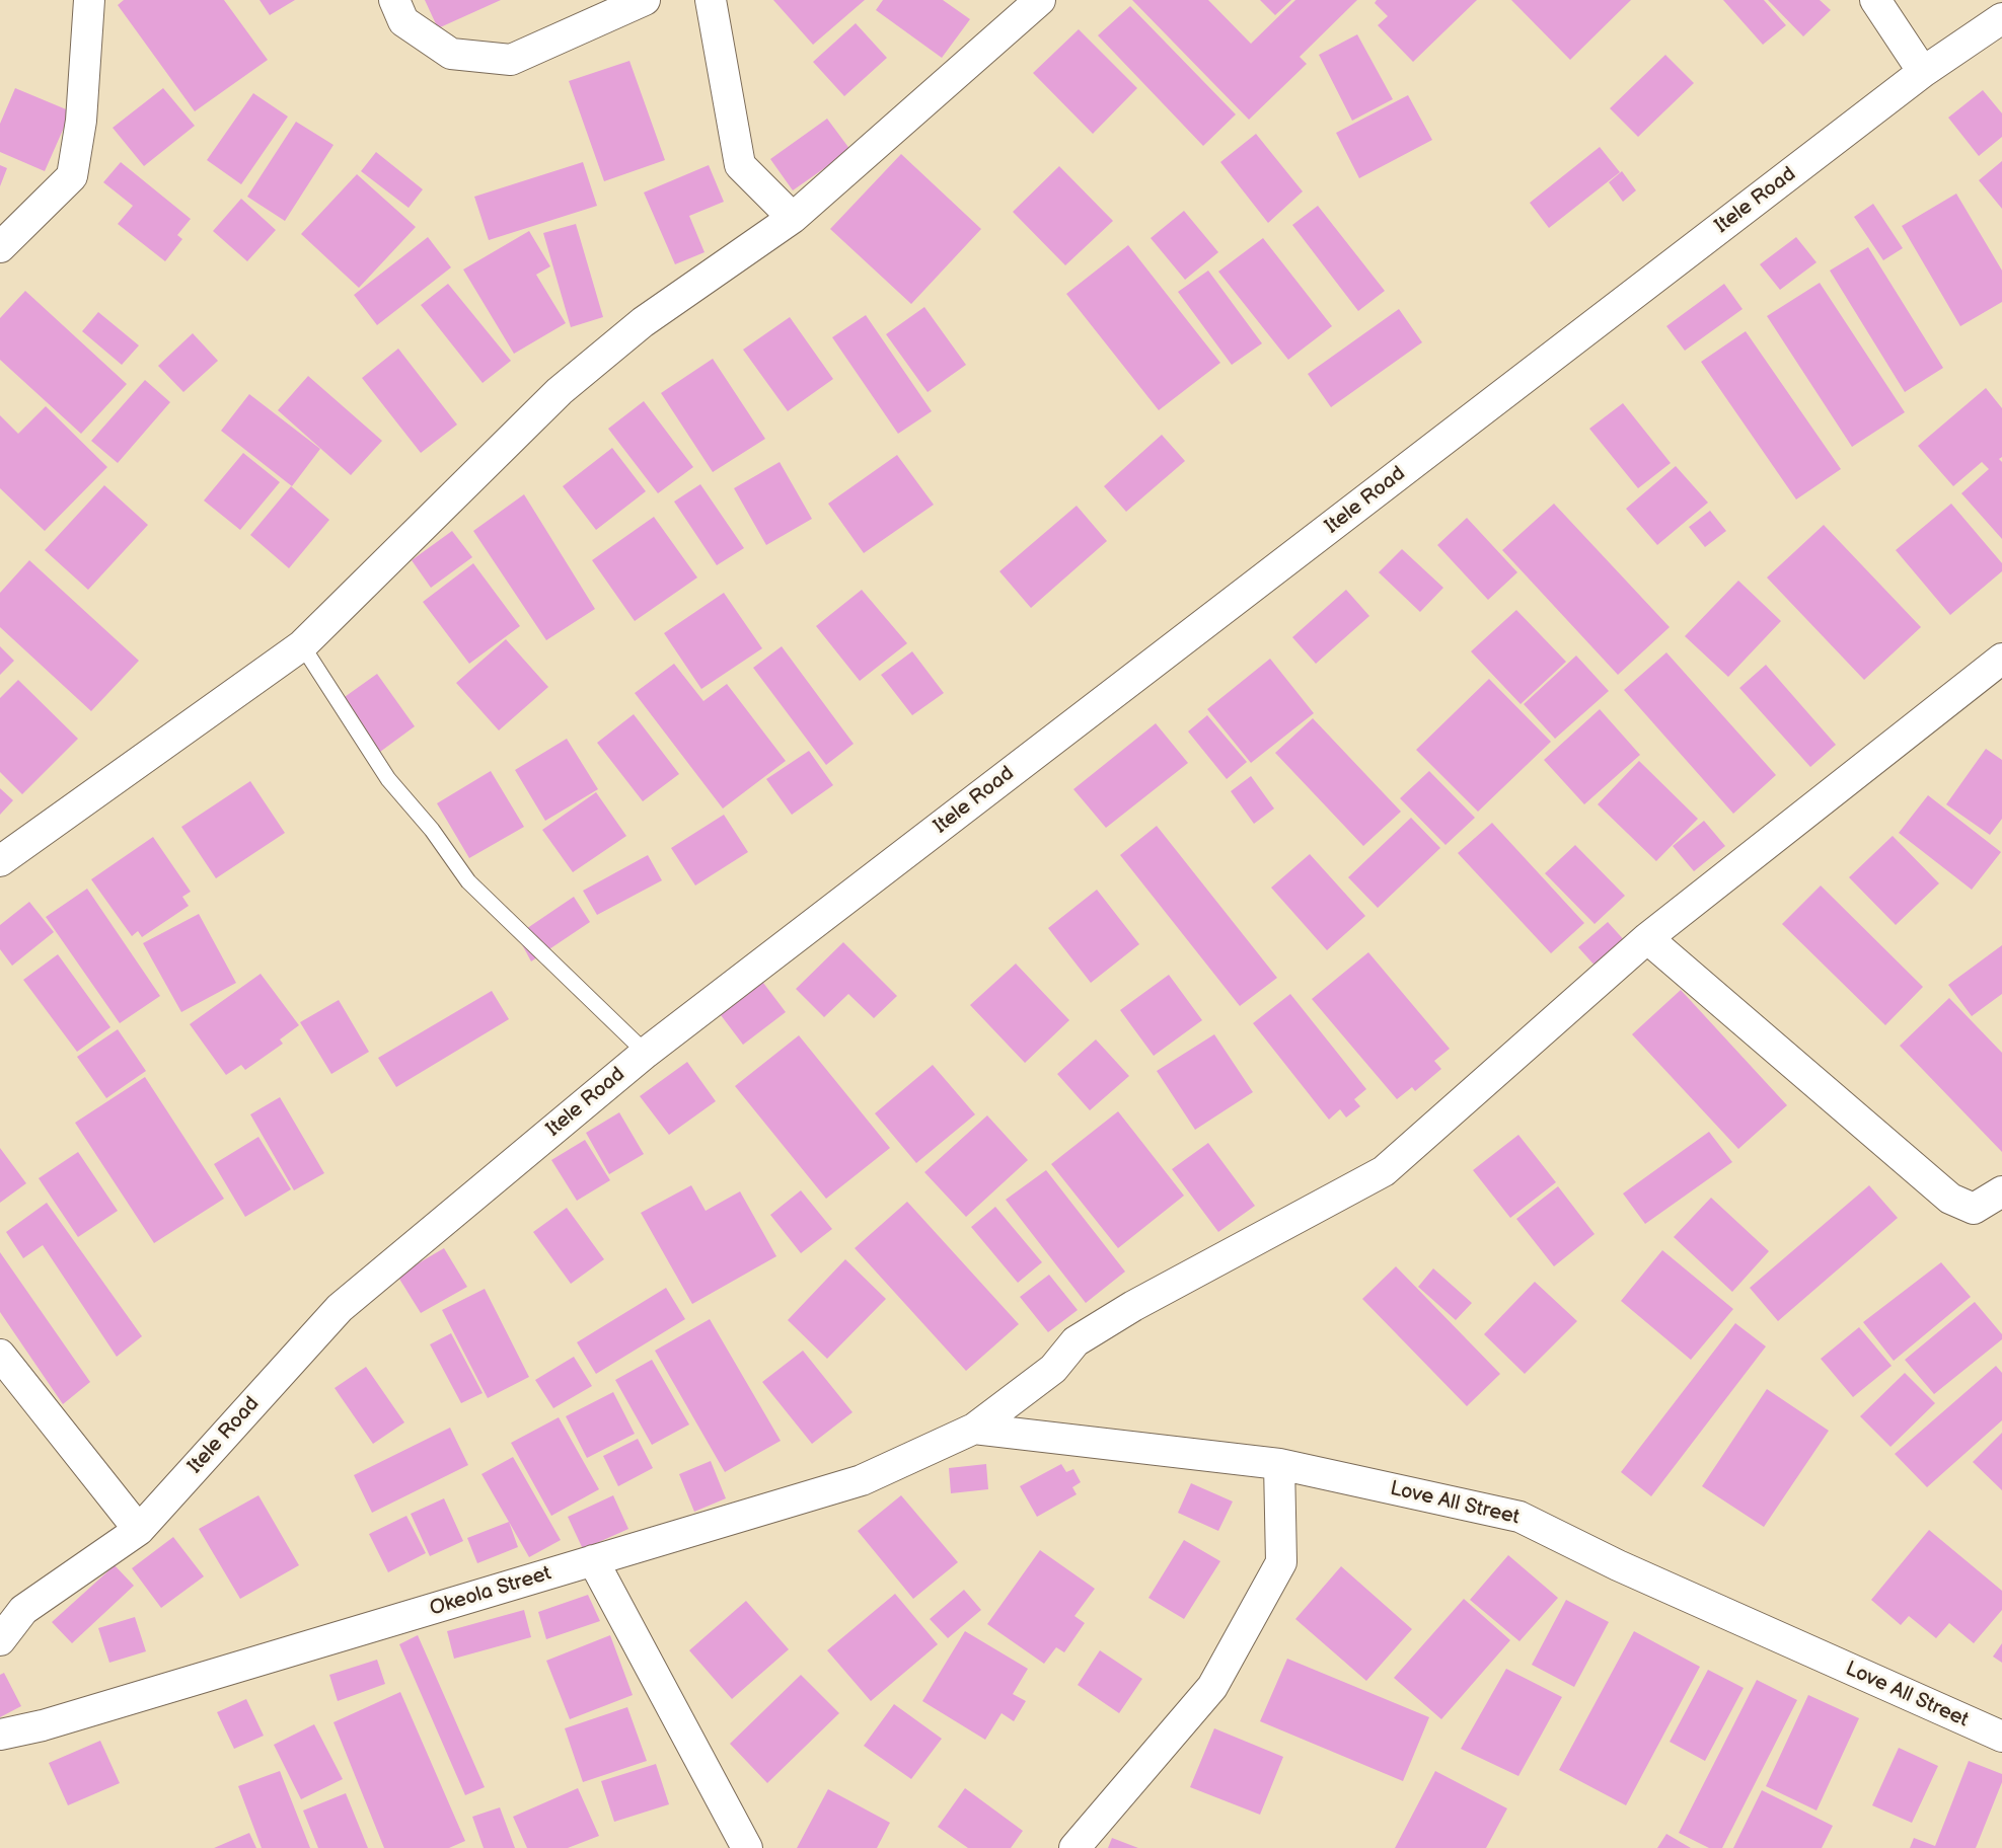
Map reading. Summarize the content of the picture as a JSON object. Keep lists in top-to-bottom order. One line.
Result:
{"streets":{"street":["Itele Road","Love All Street","Okeola Street"]},"crossings":[["Love All Street","Okeola Street"]]}
